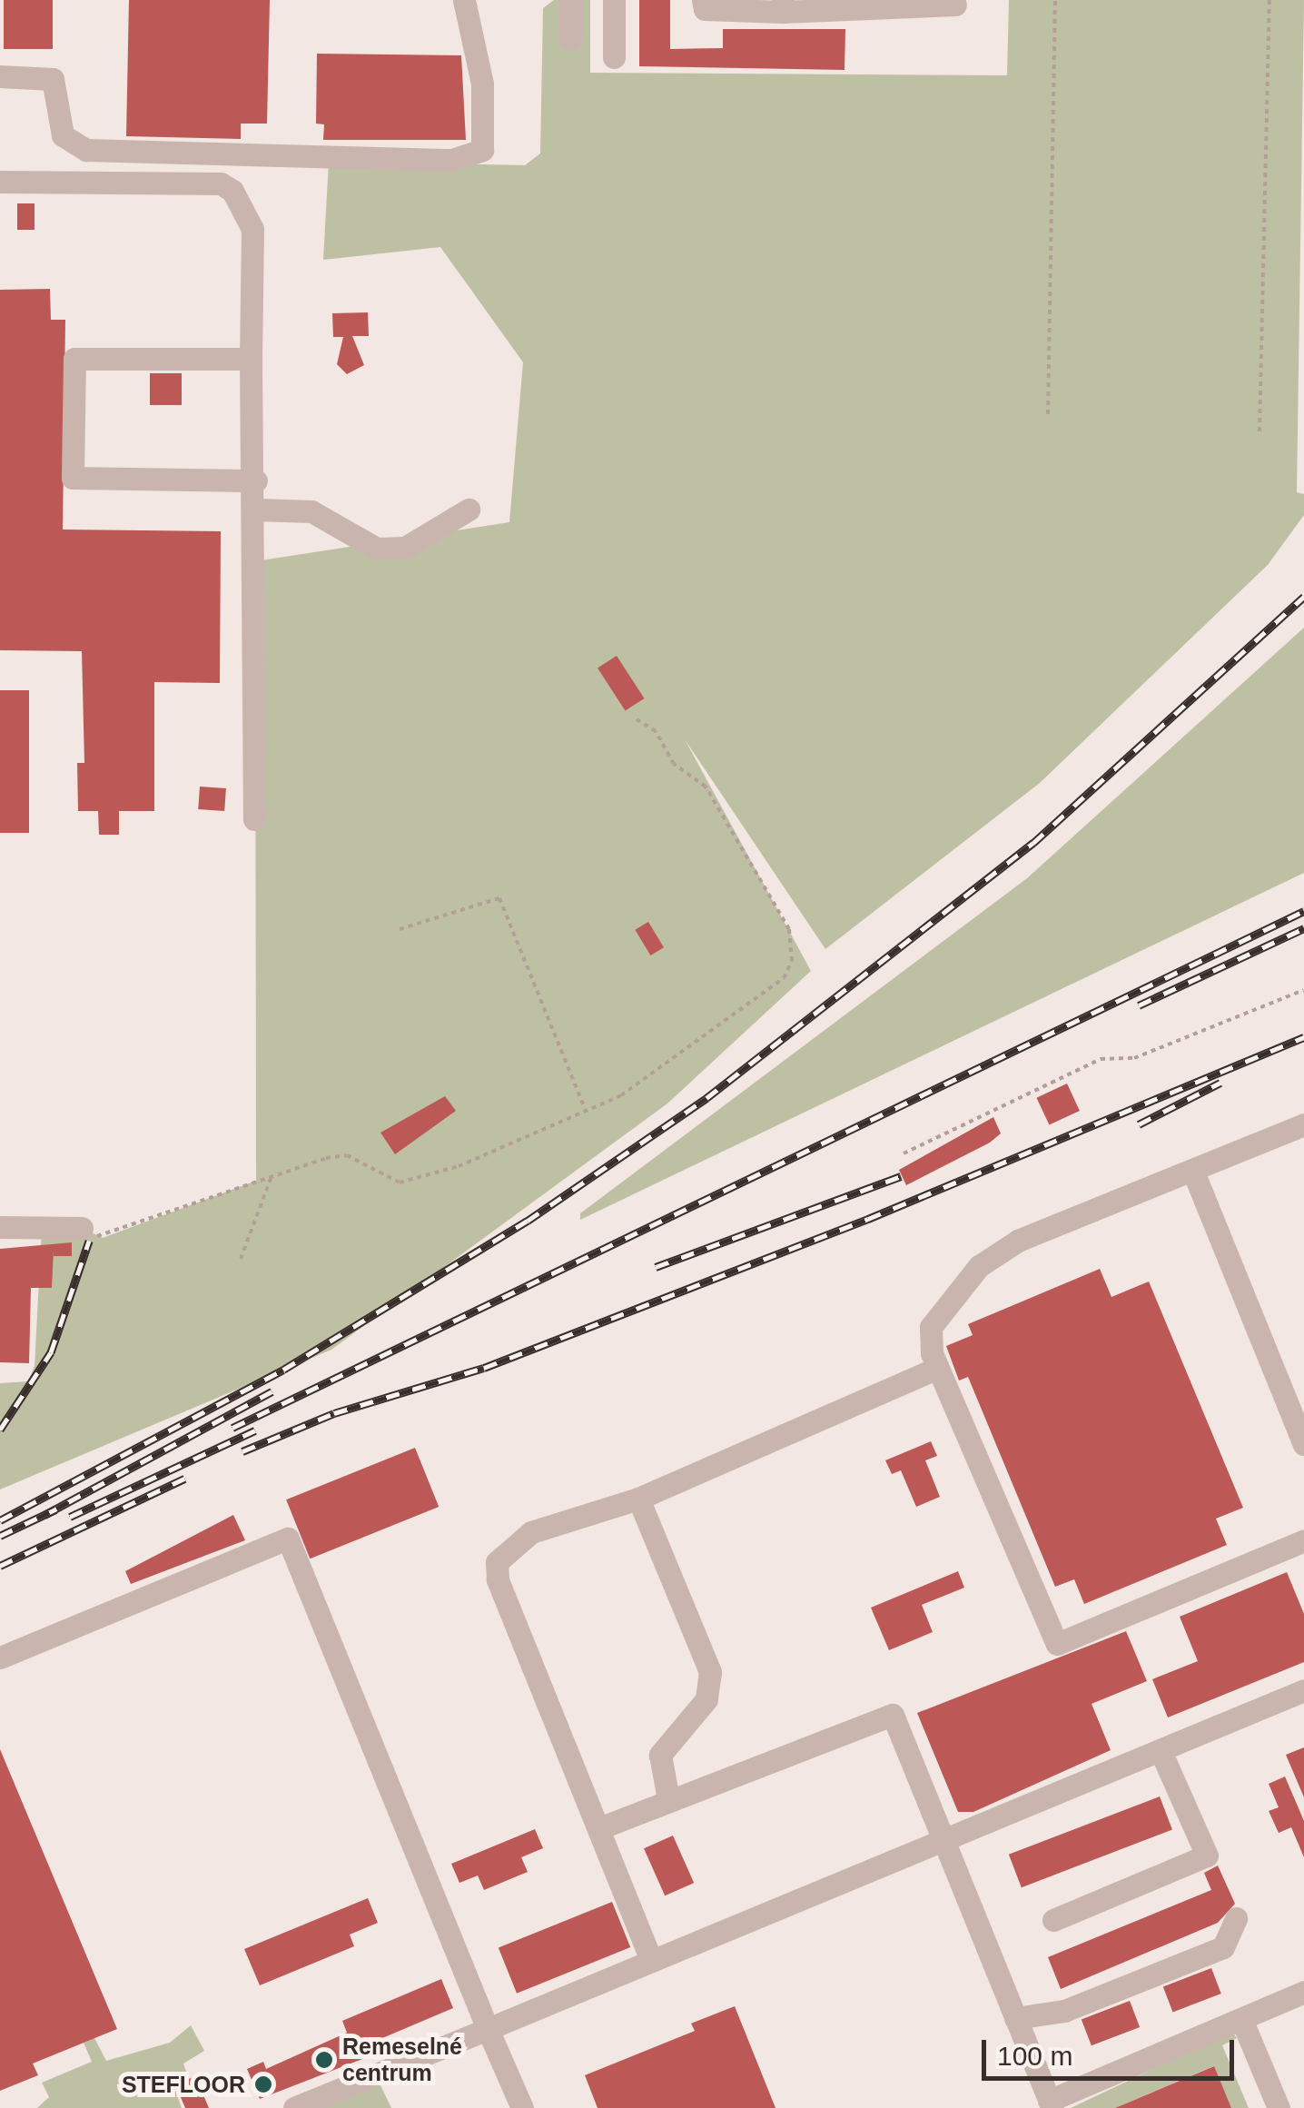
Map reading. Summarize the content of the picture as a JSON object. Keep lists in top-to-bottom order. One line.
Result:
{"places":["Remeselné centrum","STEFLOOR"],"scale_bar":"100 m"}
